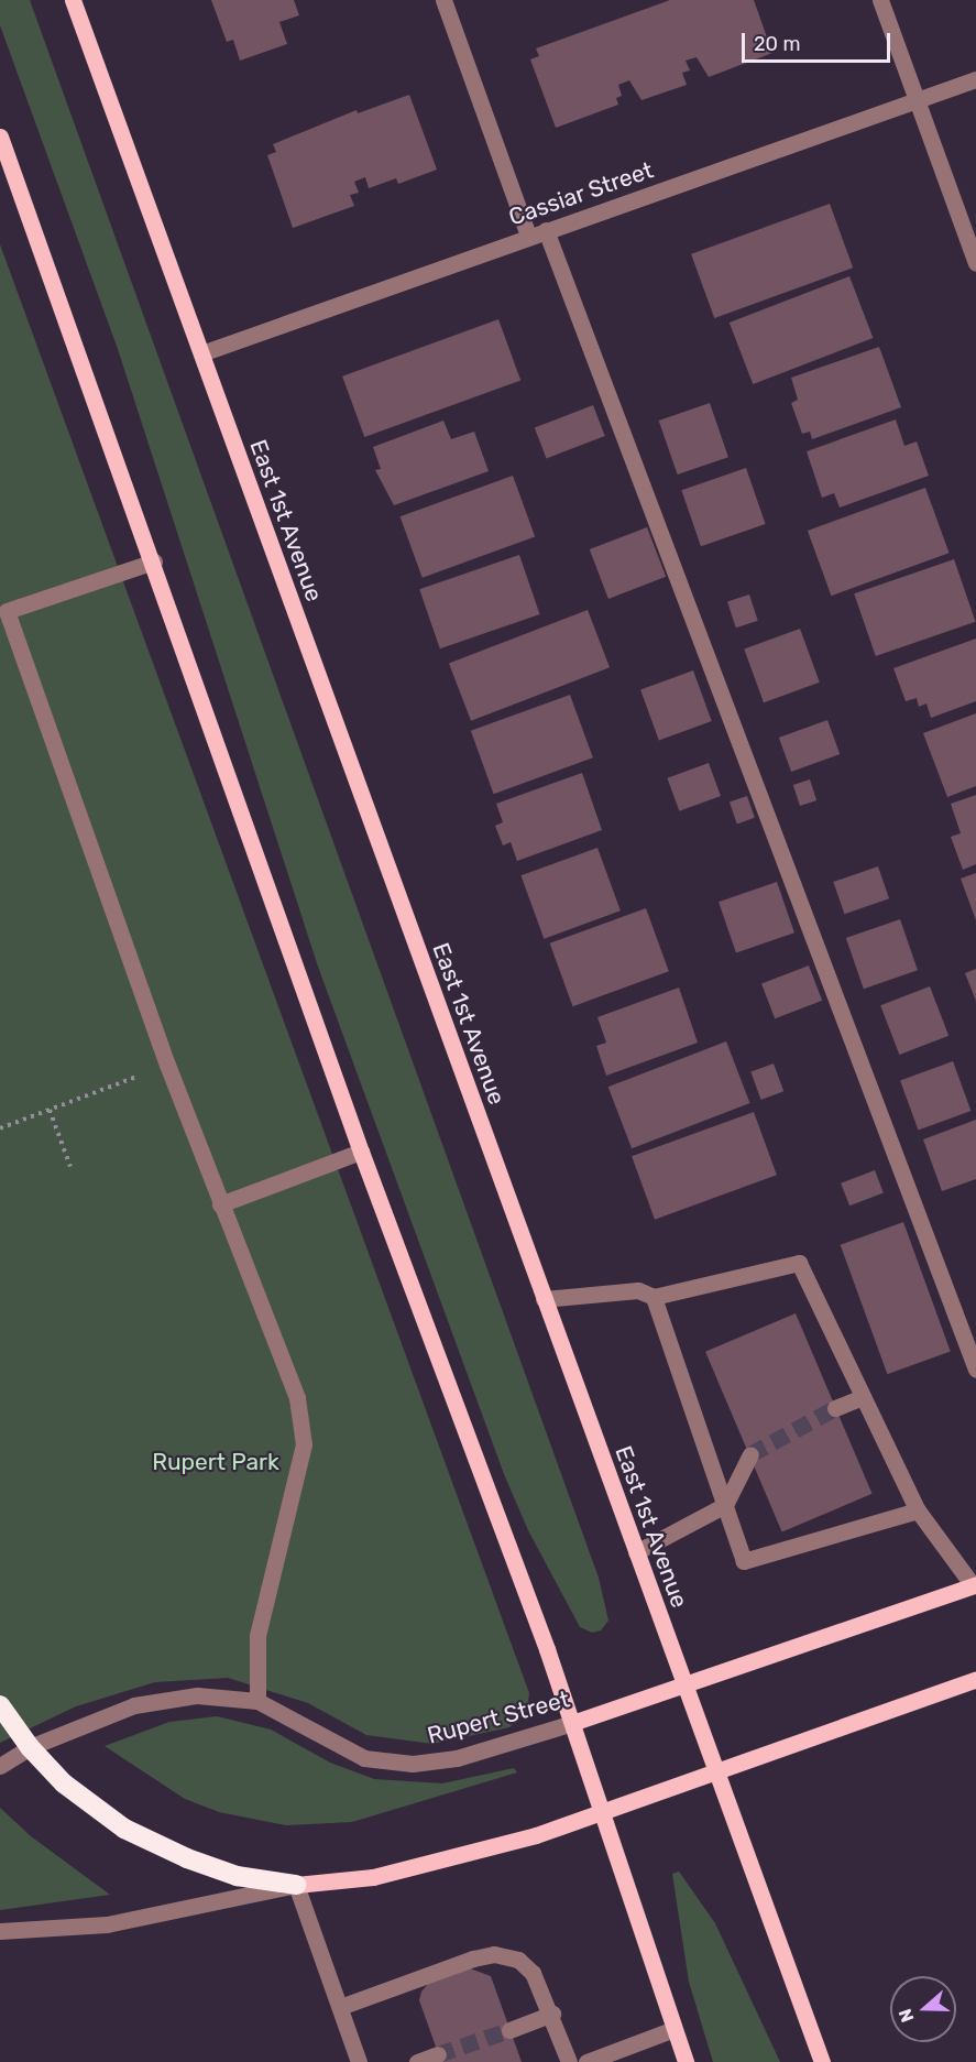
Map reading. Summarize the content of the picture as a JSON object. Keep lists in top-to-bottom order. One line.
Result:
{"streets":{"main road":["East 1st Avenue","Rupert Street"],"street":["Cassiar Street"]},"crossings":[["Cassiar Street","East 1st Avenue"],["East 1st Avenue","Rupert Street"]],"parks":["Rupert Park"],"scale_bar":"20 m","north":"left"}
